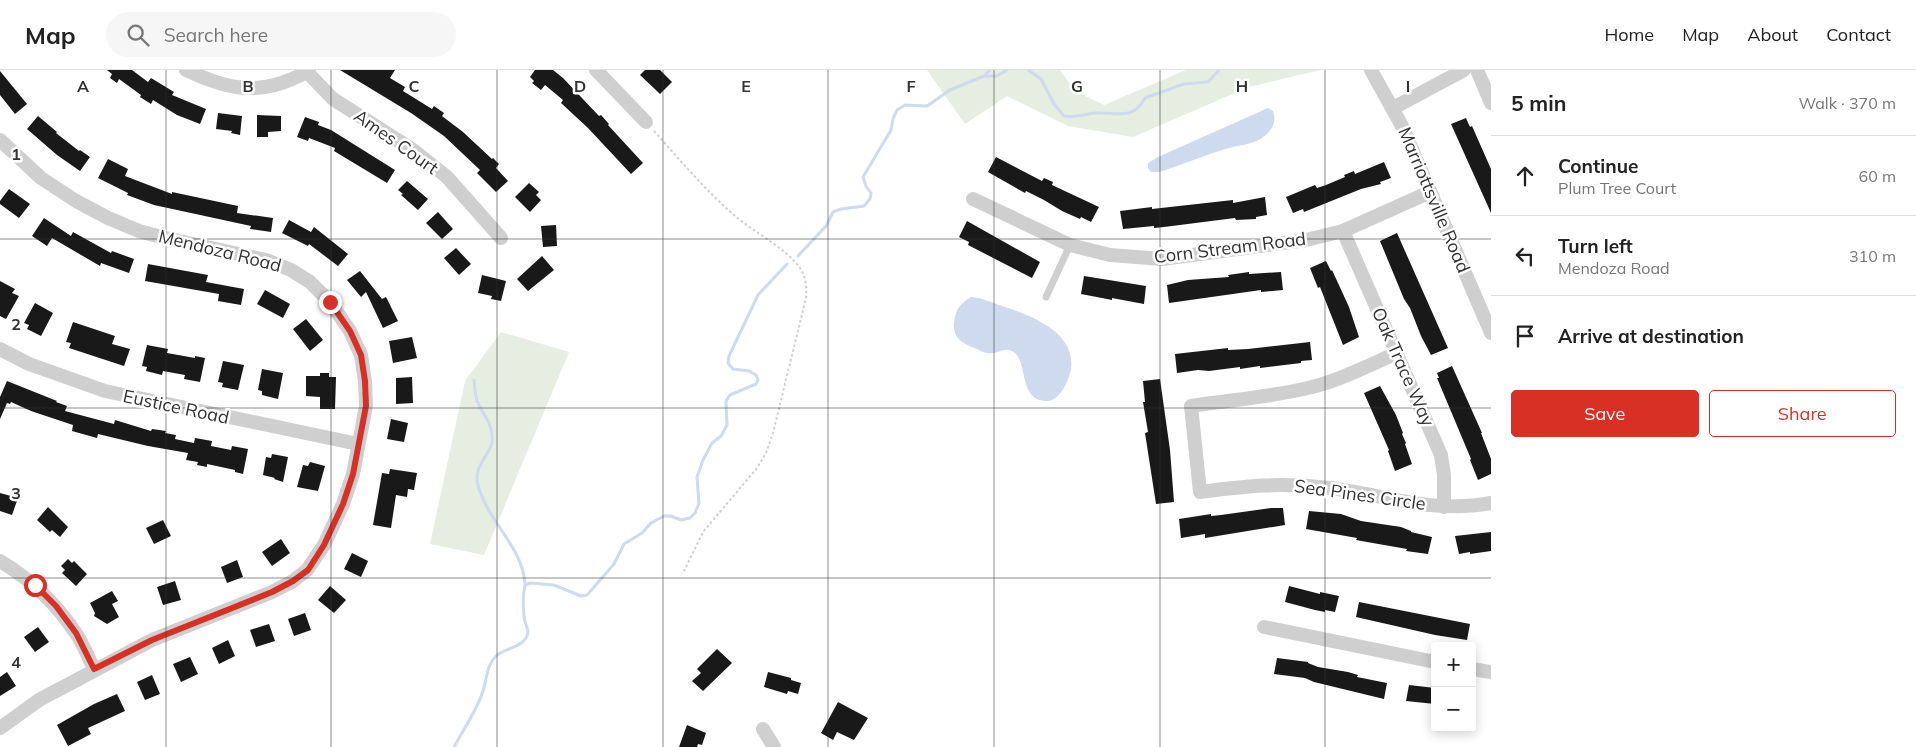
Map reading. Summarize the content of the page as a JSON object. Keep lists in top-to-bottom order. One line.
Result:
{"streets":{"street":["Ames Court","Marriottsville Road","Corn Stream Road","Mendoza Road","Oak Trace Way","Eustice Road","Sea Pines Circle"]},"crossings":[["Marriottsville Road","Corn Stream Road"],["Corn Stream Road","Oak Trace Way"],["Mendoza Road","Eustice Road"],["Oak Trace Way","Sea Pines Circle"]],"page":{"header":"Map","search":"Search here","nav":["Home","Map","About","Contact"],"heading":["5 min","Walk · 370 m"],"list":[["Continue","Plum Tree Court","60 m"],["Turn left","Mendoza Road","310 m"],"Arrive at destination"],"buttons":["Save","Share"],"map_buttons":["+","−"]},"grid":{"columns":["A","B","C","D","E","F","G","H","I"],"rows":["1","2","3","4"]}}
